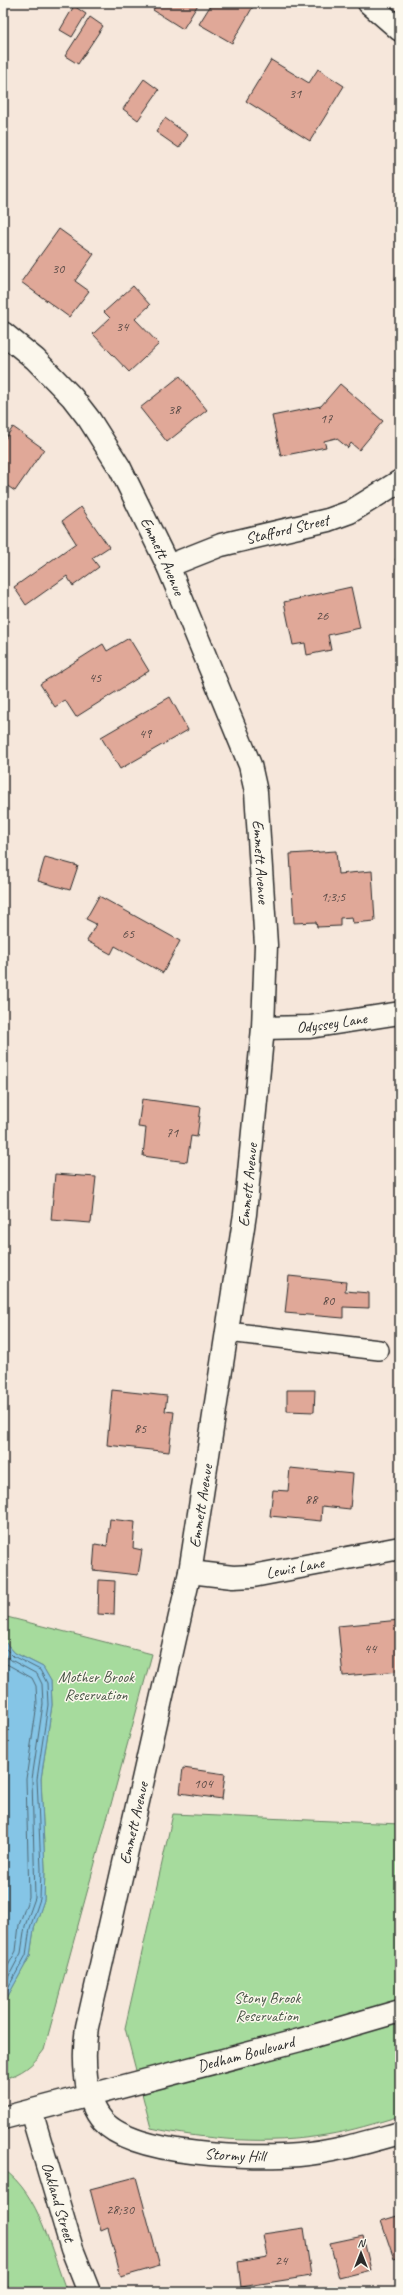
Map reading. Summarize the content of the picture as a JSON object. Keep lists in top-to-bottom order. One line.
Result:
{"streets":{"street":["Stafford Street","Emmett Avenue","Odyssey Lane","Lewis Lane","Dedham Boulevard","Stormy Hill","Oakland Street"]},"crossings":[["Stafford Street","Emmett Avenue"],["Emmett Avenue","Odyssey Lane"],["Emmett Avenue","Lewis Lane"],["Emmett Avenue","Dedham Boulevard"],["Emmett Avenue","Stormy Hill"],["Dedham Boulevard","Stormy Hill"],["Dedham Boulevard","Oakland Street"]],"parks":["Mother Brook Reservation","Stony Brook Reservation"],"house_numbers":["31","30","34","38","17","26","45","49","1;3;5","65","71","80","85","88","44","104","28;30","24"],"north":"top"}
